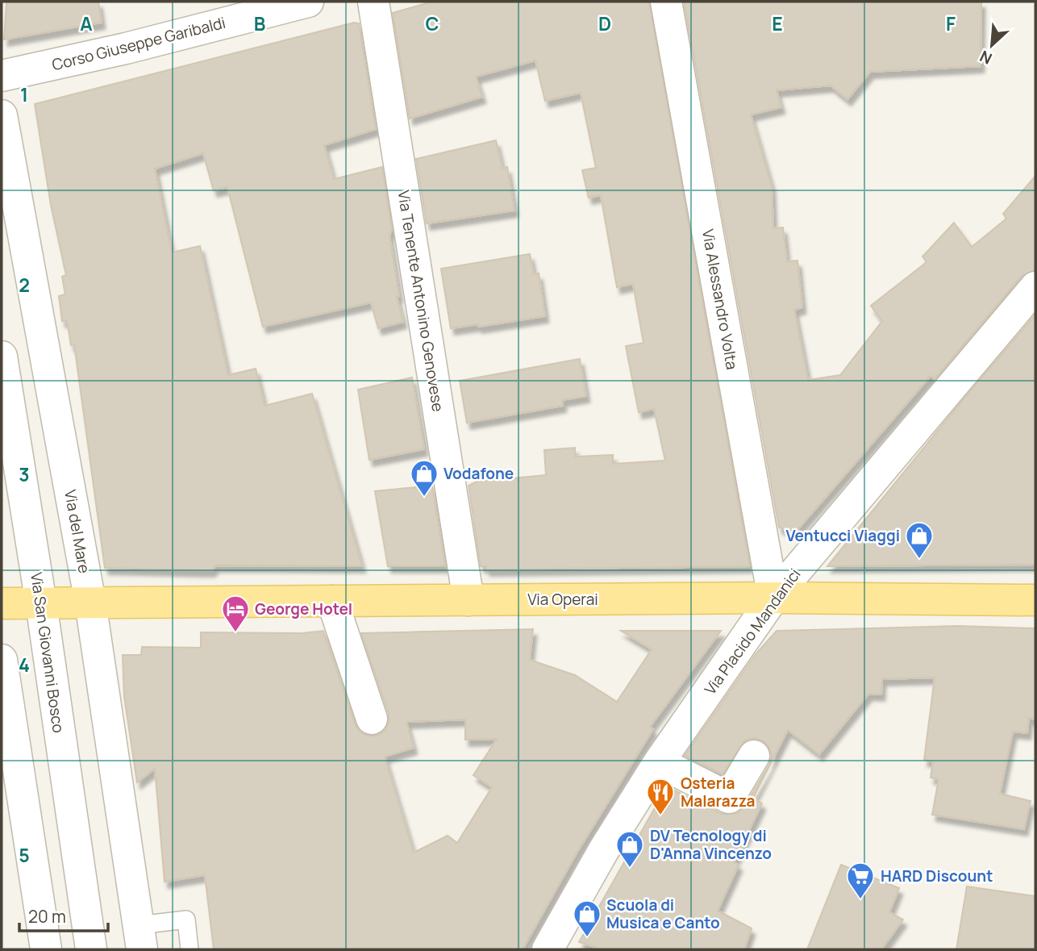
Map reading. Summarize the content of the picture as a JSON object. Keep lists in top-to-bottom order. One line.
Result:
{"streets":{"main road":["Via Operai"],"street":["Corso Giuseppe Garibaldi","Via Alessandro Volta","Via Tenente Antonino Genovese","Via del Mare","Via Placido Mandanici","Via San Giovanni Bosco"]},"crossings":[["Via Alessandro Volta","Via Operai"],["Via Alessandro Volta","Via Placido Mandanici"],["Via Tenente Antonino Genovese","Via Operai"],["Via del Mare","Via Operai"],["Via Operai","Via Placido Mandanici"],["Via Operai","Via San Giovanni Bosco"]],"places":{"shop":["Vodafone","Ventucci Viaggi","DV Tecnology di D'Anna Vincenzo","Scuola di Musica e Canto"],"hotel":["George Hotel"],"restaurant":["Osteria Malarazza"],"supermarket":["HARD Discount"]},"scale_bar":"20 m","north":"bottom left","grid":{"columns":["A","B","C","D","E","F"],"rows":["1","2","3","4","5"]}}
